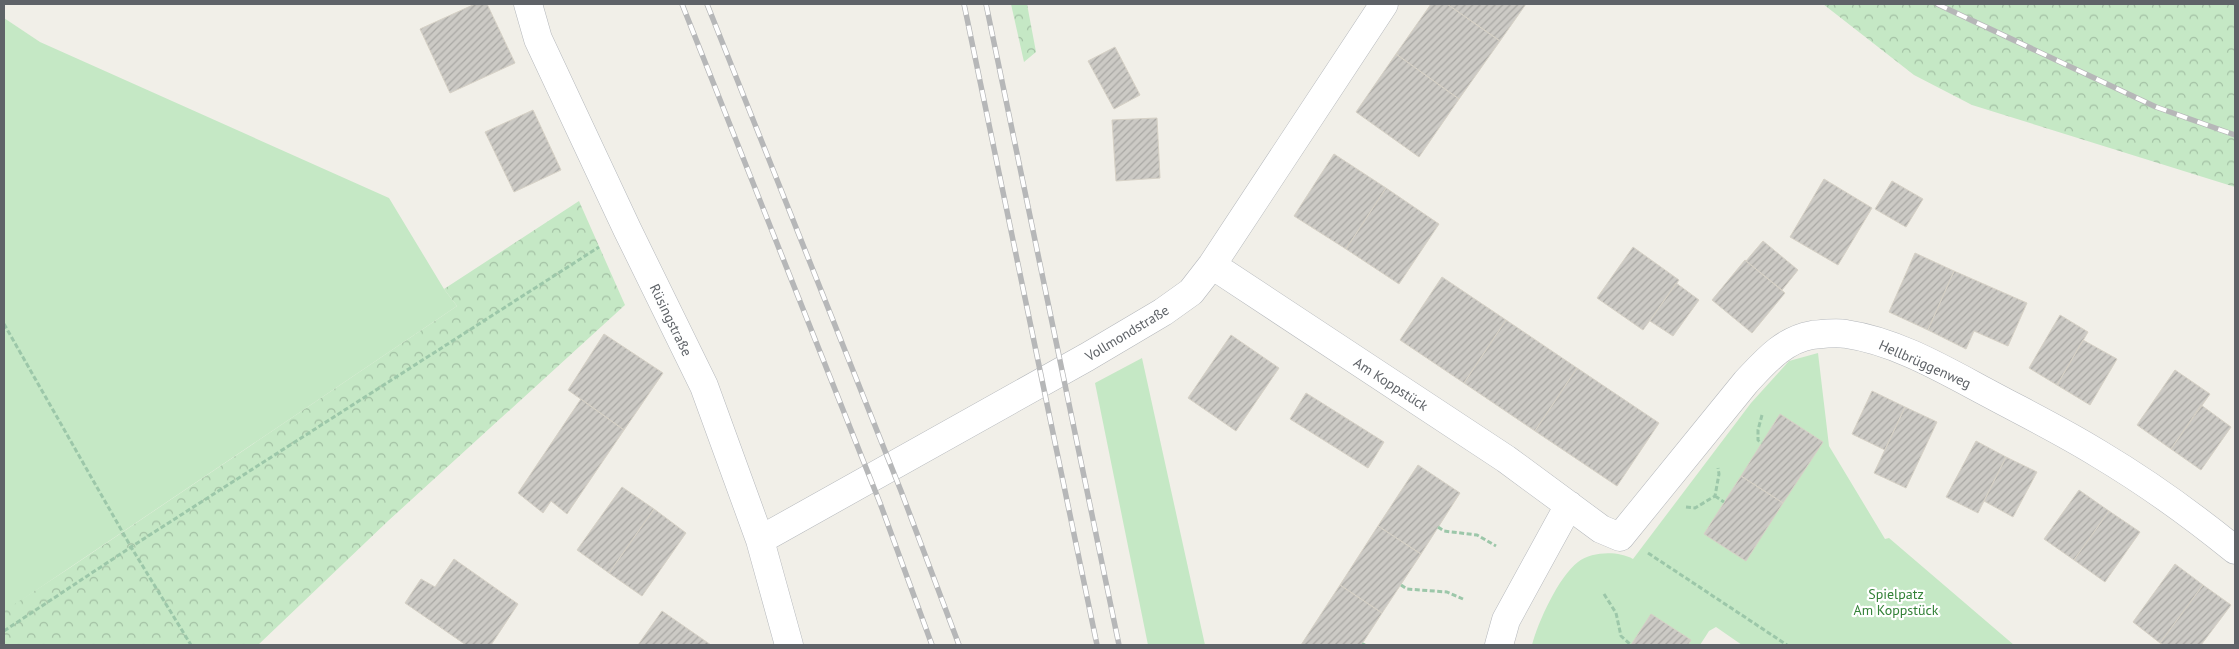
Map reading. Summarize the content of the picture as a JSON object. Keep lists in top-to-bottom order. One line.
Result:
{"streets":{"street":["Rüsingstraße","Vollmondstraße","Hellbrüggenweg","Am Koppstück"]},"crossings":[["Rüsingstraße","Vollmondstraße"],["Vollmondstraße","Am Koppstück"],["Hellbrüggenweg","Am Koppstück"]],"parks":["Spielpatz Am Koppstück"]}
